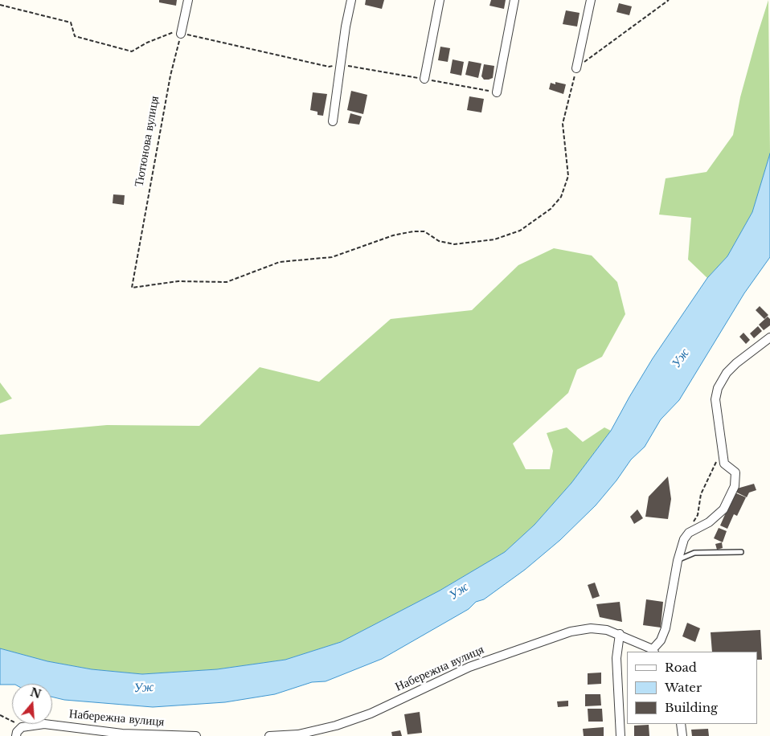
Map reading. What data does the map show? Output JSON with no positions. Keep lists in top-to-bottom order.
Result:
{
  "streets": {
    "street": ["Набережна вулиця"],
    "path": ["Тютюнова вулиця"]
  },
  "water": ["Уж"],
  "legend": ["Road", "Water", "Building"],
  "north": "top"
}
